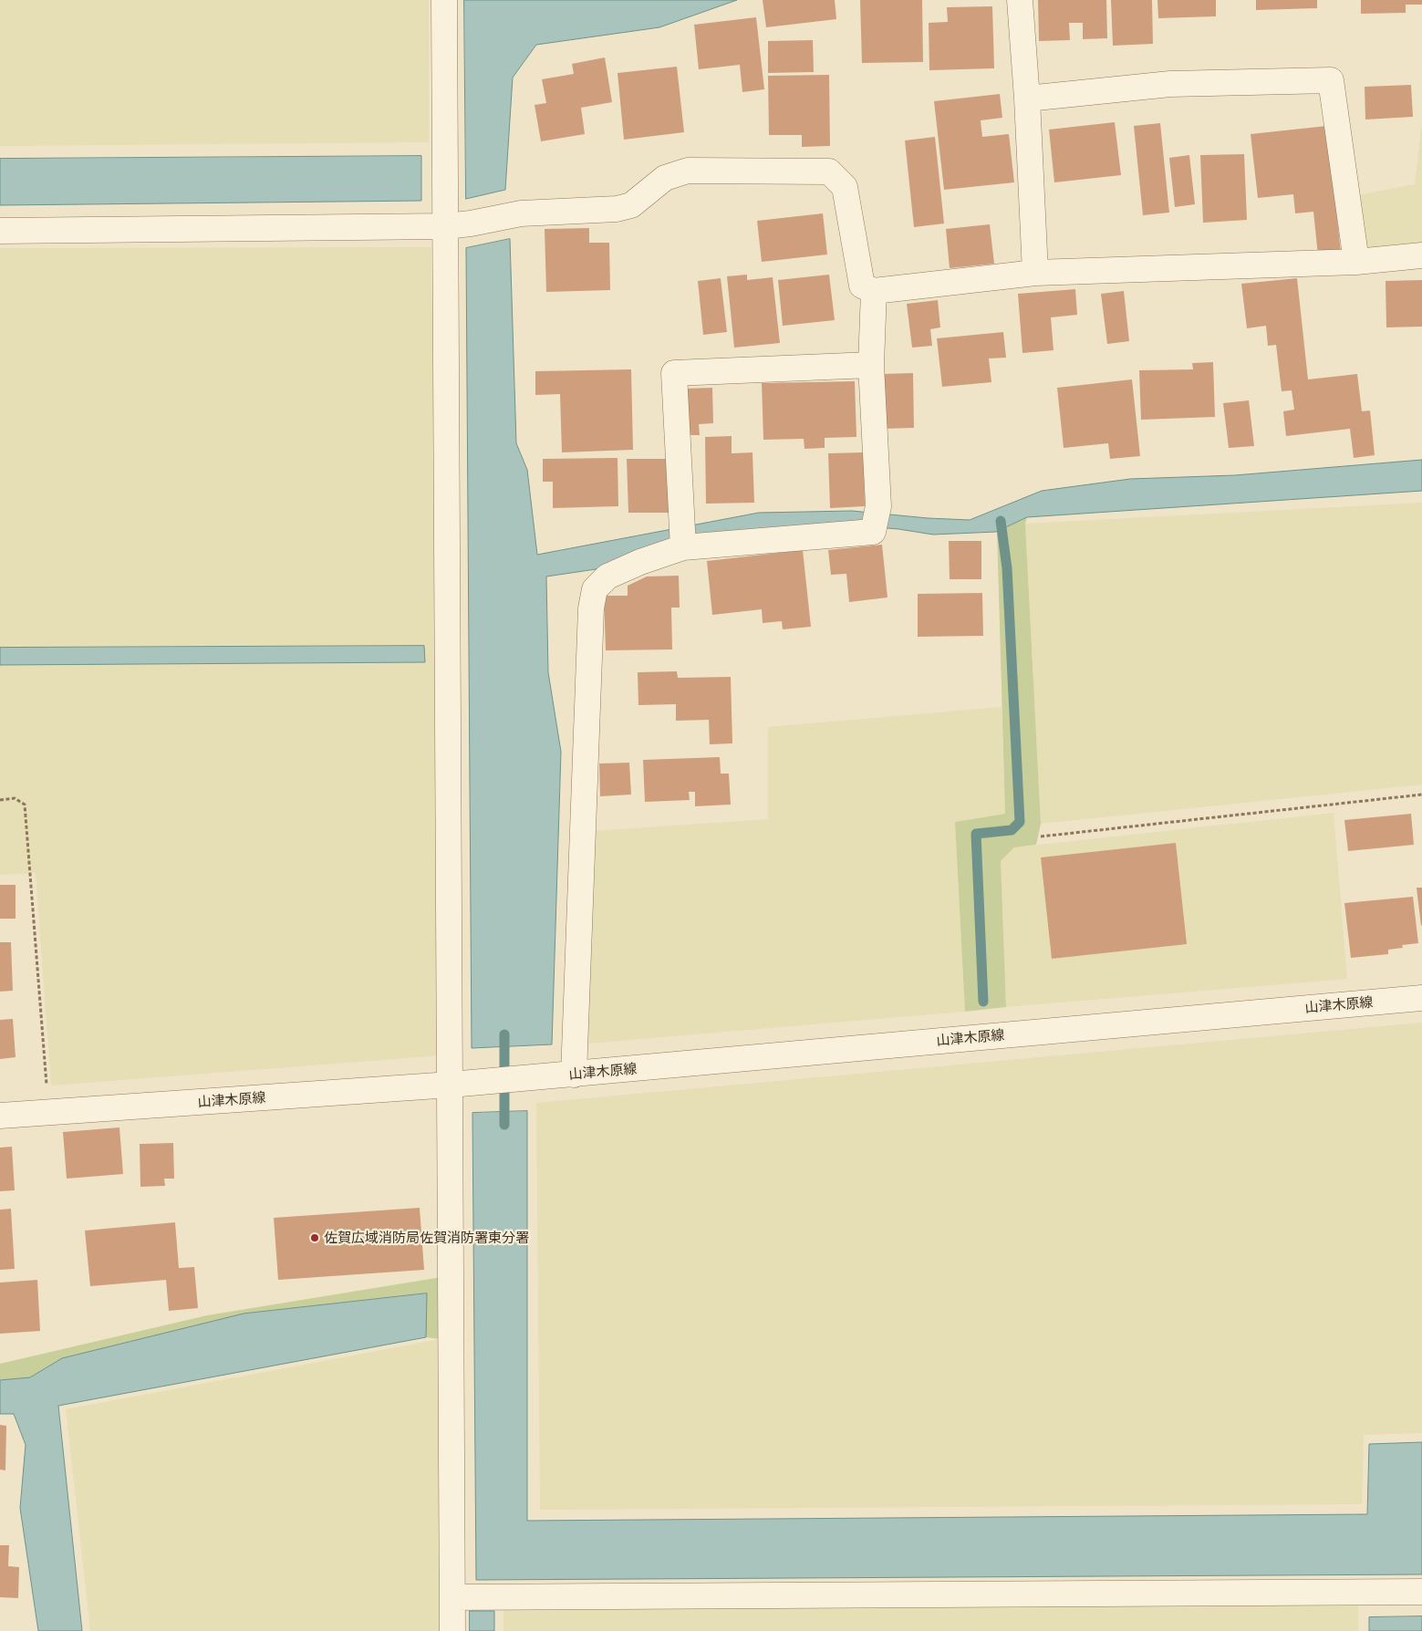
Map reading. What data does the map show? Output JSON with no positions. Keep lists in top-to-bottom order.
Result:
{
  "streets": {
    "street": ["山津木原線"]
  },
  "places": ["佐賀広域消防局佐賀消防署東分署"]
}
